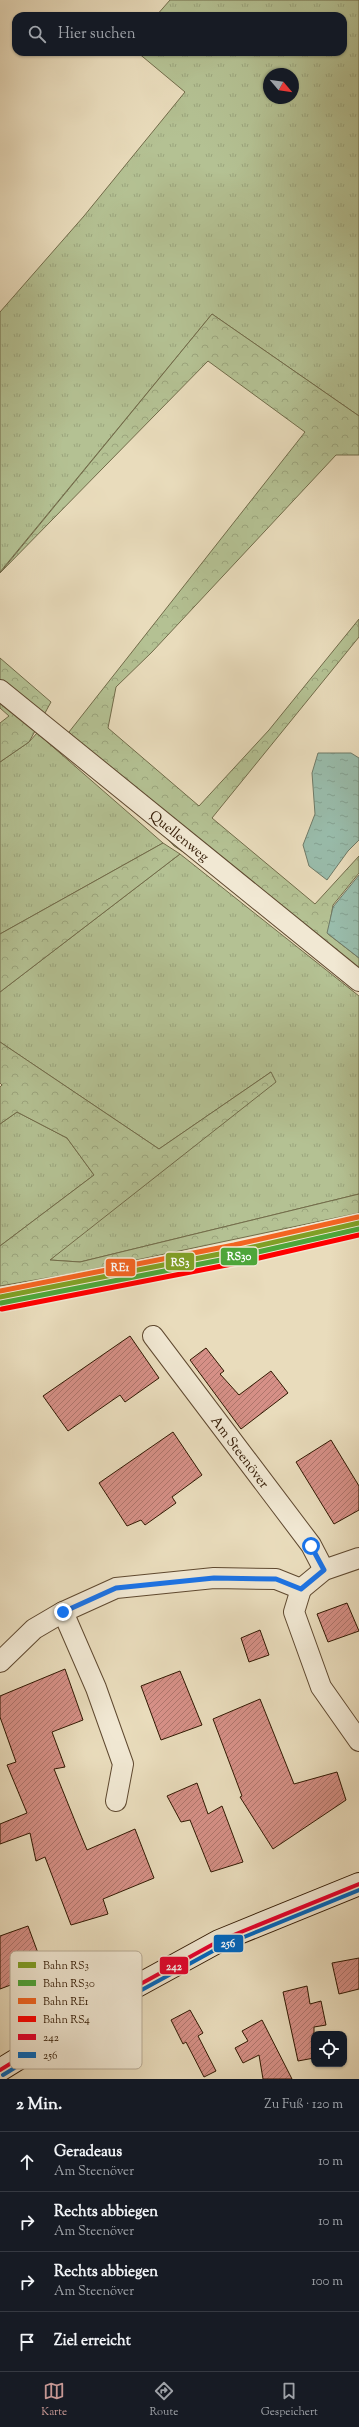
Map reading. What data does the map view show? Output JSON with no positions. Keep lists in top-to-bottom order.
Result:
{
  "streets": {
    "street": ["Quellenweg", "Am Steenöver"]
  },
  "lines": [
    "rail line RE1",
    "rail line RS3",
    "rail line RS30",
    "rail line RS4",
    "transit line 242",
    "transit line 256"
  ],
  "legend": [
    "Bahn RS3",
    "Bahn RS30",
    "Bahn RE1",
    "Bahn RS4",
    "242",
    "256"
  ],
  "north": "bottom right",
  "page": {
    "search": "Hier suchen",
    "heading": ["2 Min.", "Zu Fuß · 120 m"],
    "list": [
      ["Geradeaus", "Am Steenöver", "10 m"],
      ["Rechts abbiegen", "Am Steenöver", "10 m"],
      ["Rechts abbiegen", "Am Steenöver", "100 m"],
      "Ziel erreicht"
    ],
    "nav": ["Karte", "Route", "Gespeichert"]
  }
}
